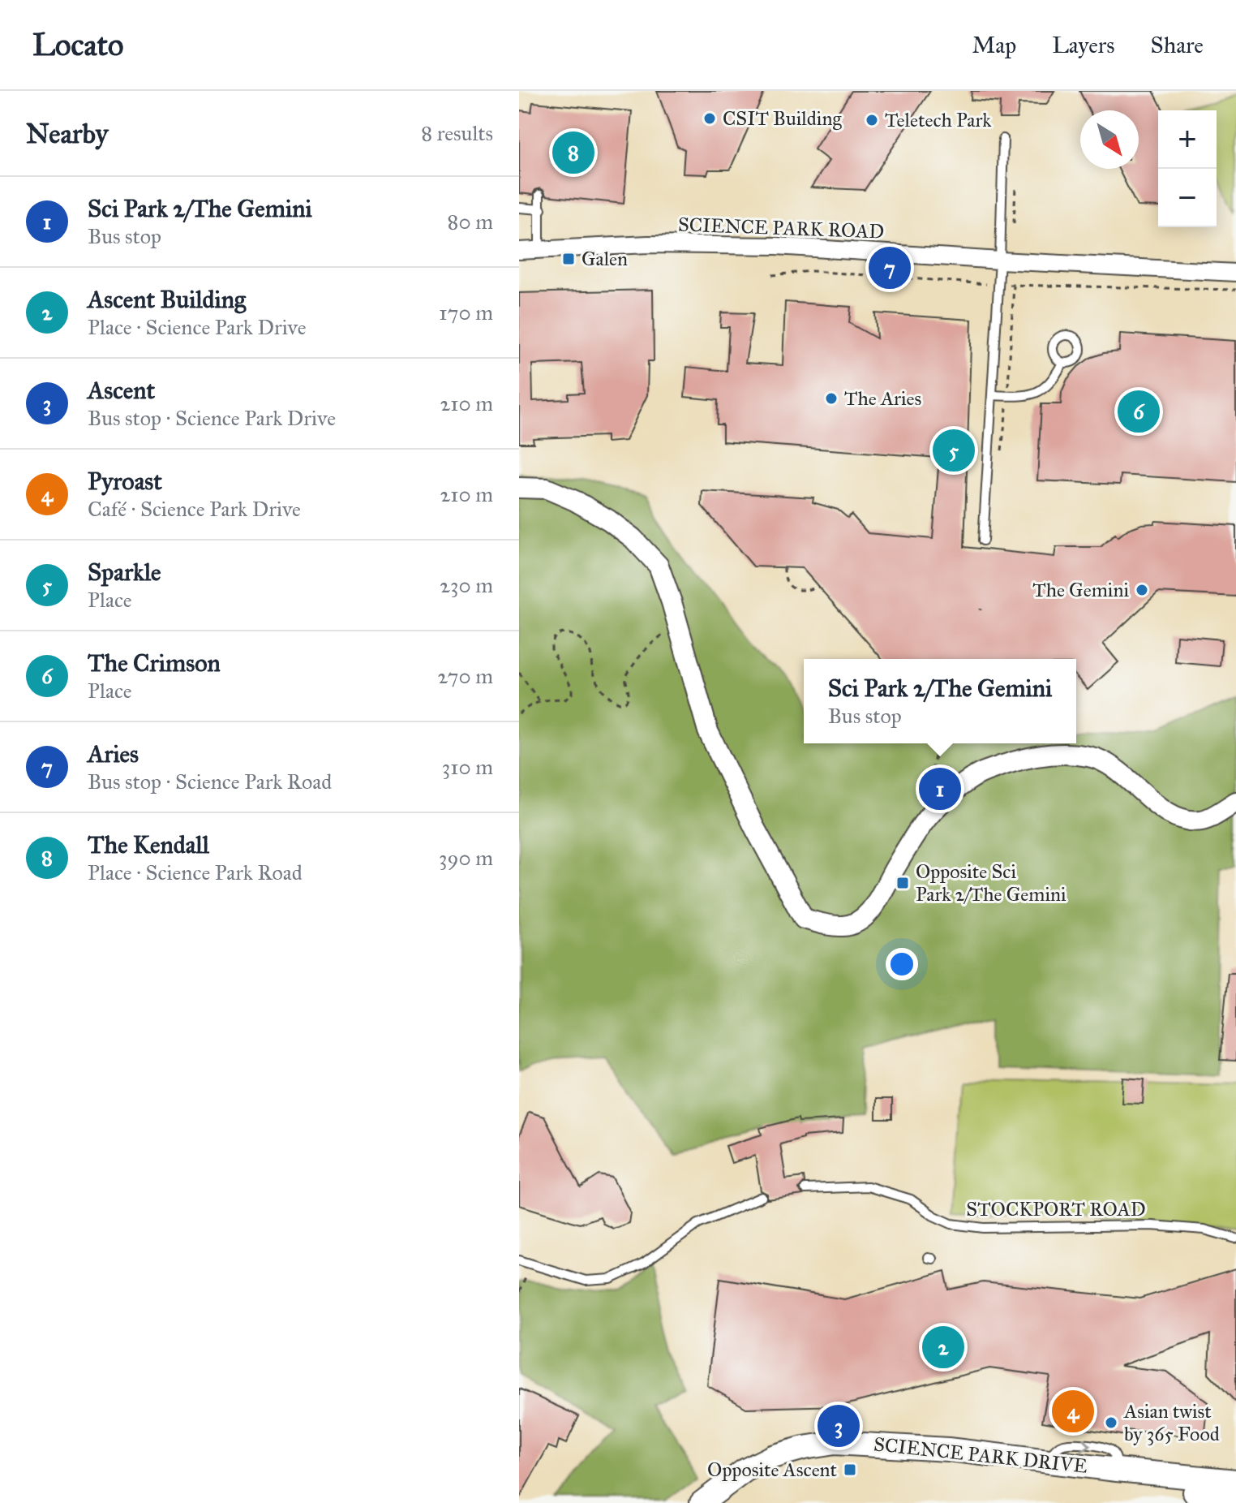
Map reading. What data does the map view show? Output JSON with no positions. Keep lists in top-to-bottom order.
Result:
{
  "streets": {
    "main road": ["SCIENCE PARK DRIVE"],
    "street": ["SCIENCE PARK ROAD"],
    "lane": ["STOCKPORT ROAD"]
  },
  "places": {
    "other": [
      "CSIT Building",
      "Teletech Park",
      "The Aries",
      "The Gemini",
      "Asian twist by 365 Food"
    ],
    "transit": ["Galen", "Opposite Sci Park 2/The Gemini", "Opposite Ascent"]
  },
  "north": "bottom right",
  "page": {
    "header": "Locato",
    "nav": ["Map", "Layers", "Share"],
    "heading": ["Nearby", "8 results"],
    "map_buttons": ["+", "−"],
    "pins": [
      "8",
      "7",
      "6",
      "5",
      "1",
      "2",
      "4",
      "3"
    ],
    "list": [
      {
        "mark": "1",
        "name": "Sci Park 2/The Gemini",
        "note": "Bus stop",
        "value": "80 m"
      },
      {
        "mark": "2",
        "name": "Ascent Building",
        "note": "Place · Science Park Drive",
        "value": "170 m"
      },
      {
        "mark": "3",
        "name": "Ascent",
        "note": "Bus stop · Science Park Drive",
        "value": "210 m"
      },
      {
        "mark": "4",
        "name": "Pyroast",
        "note": "Café · Science Park Drive",
        "value": "210 m"
      },
      {
        "mark": "5",
        "name": "Sparkle",
        "note": "Place",
        "value": "230 m"
      },
      {
        "mark": "6",
        "name": "The Crimson",
        "note": "Place",
        "value": "270 m"
      },
      {
        "mark": "7",
        "name": "Aries",
        "note": "Bus stop · Science Park Road",
        "value": "310 m"
      },
      {
        "mark": "8",
        "name": "The Kendall",
        "note": "Place · Science Park Road",
        "value": "390 m"
      }
    ],
    "popup": ["Sci Park 2/The Gemini", "Bus stop"]
  }
}
